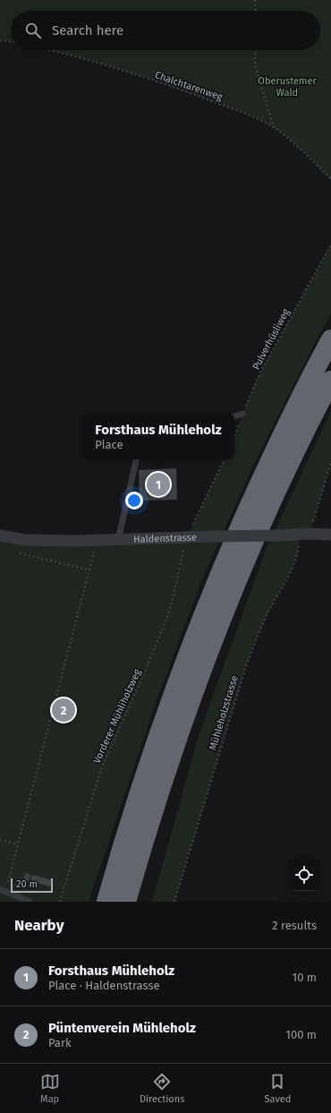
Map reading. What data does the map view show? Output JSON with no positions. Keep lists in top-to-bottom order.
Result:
{
  "streets": {
    "street": ["Haldenstrasse"],
    "path": [
      "Chalchtarenweg",
      "Pulverhüsliweg",
      "Mühleholzstrasse",
      "Vorderer Mühliholzweg"
    ]
  },
  "crossings": [
    ["Haldenstrasse", "Mühleholzstrasse"],
    ["Haldenstrasse", "Vorderer Mühliholzweg"]
  ],
  "parks": ["Oberustemer Wald"],
  "scale_bar": "20 m",
  "page": {
    "search": "Search here",
    "popup": ["Forsthaus Mühleholz", "Place"],
    "pins": ["1", "2"],
    "scale": "20 m",
    "heading": ["Nearby", "2 results"],
    "list": [
      {
        "mark": "1",
        "name": "Forsthaus Mühleholz",
        "note": "Place · Haldenstrasse",
        "value": "10 m"
      },
      {
        "mark": "2",
        "name": "Püntenverein Mühleholz",
        "note": "Park",
        "value": "100 m"
      }
    ],
    "nav": ["Map", "Directions", "Saved"]
  }
}
